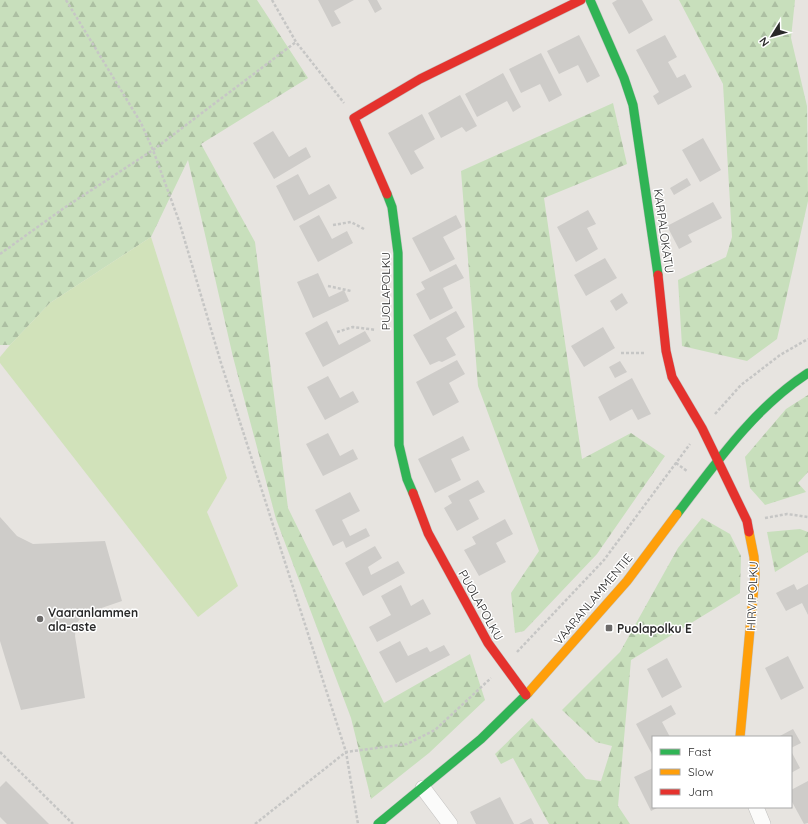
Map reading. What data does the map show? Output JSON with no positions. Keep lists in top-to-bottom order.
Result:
{
  "streets": {
    "street": [
      "KARPALOKATU",
      "PUOLAPOLKU",
      "HIRVIPOLKU",
      "VAARANLAMMENTIE"
    ]
  },
  "crossings": [
    ["KARPALOKATU", "HIRVIPOLKU"],
    ["KARPALOKATU", "VAARANLAMMENTIE"],
    ["PUOLAPOLKU", "VAARANLAMMENTIE"],
    ["HIRVIPOLKU", "VAARANLAMMENTIE"]
  ],
  "places": {
    "other": ["Vaaranlammen ala-aste"],
    "transit": ["Puolapolku E"]
  },
  "legend": ["Fast", "Slow", "Jam"],
  "north": "bottom left"
}
